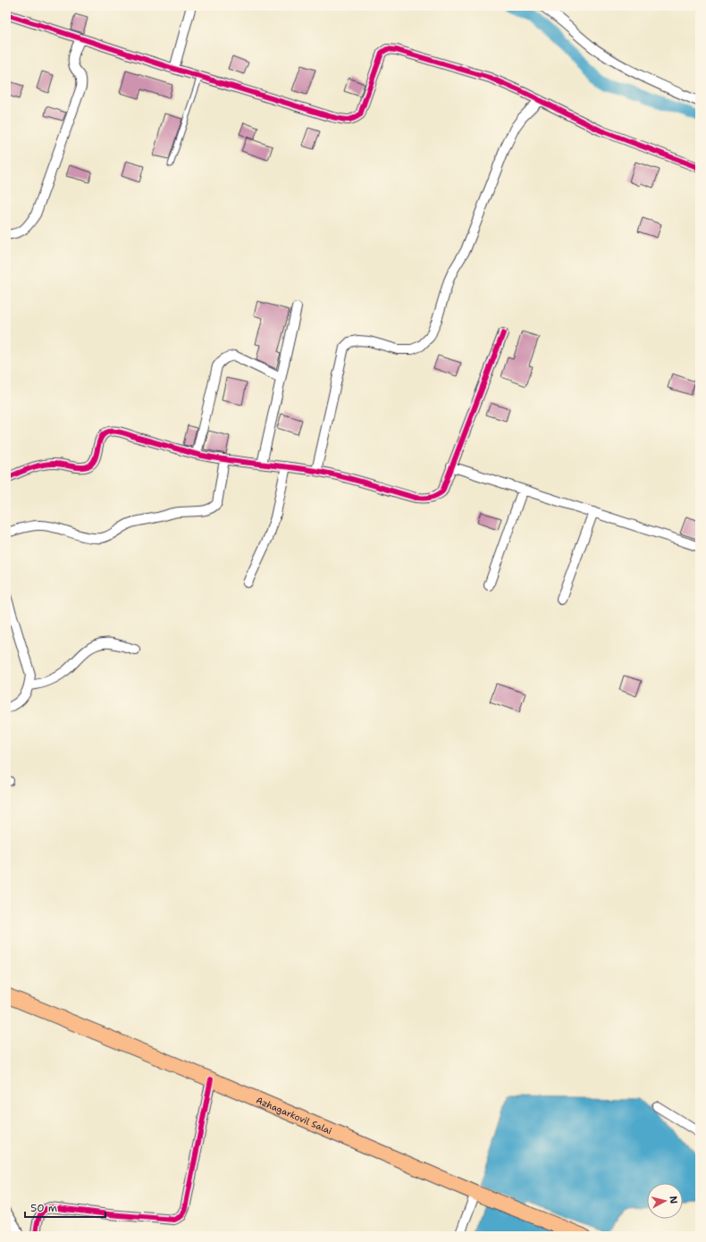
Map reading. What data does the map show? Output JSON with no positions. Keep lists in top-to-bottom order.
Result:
{
  "streets": {
    "main road": ["Azhagarkovil Salai"]
  },
  "scale_bar": "50 m",
  "north": "right"
}
